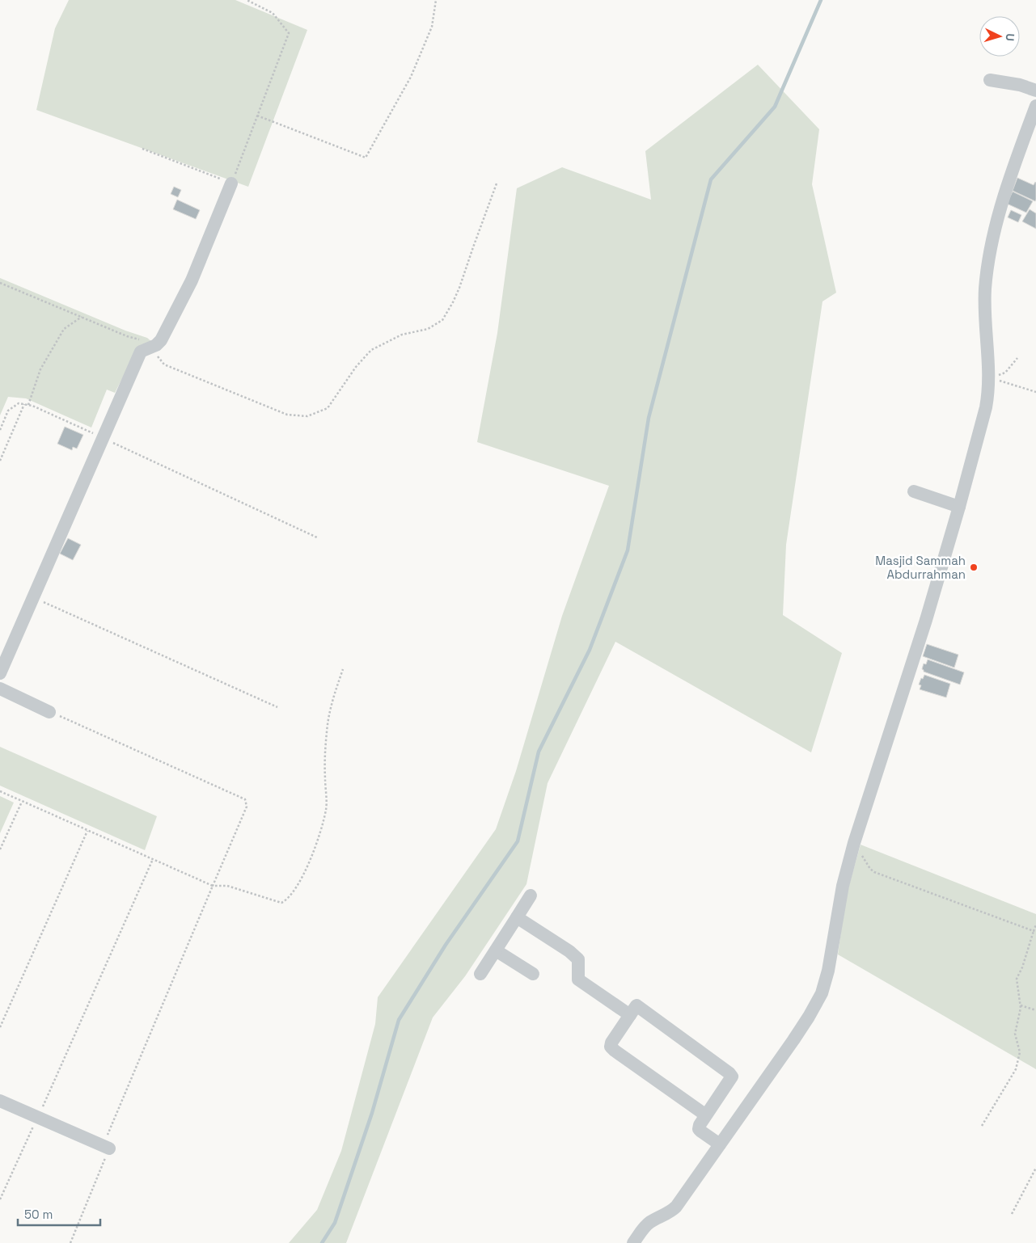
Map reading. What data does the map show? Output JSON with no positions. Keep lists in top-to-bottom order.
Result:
{
  "places": ["Masjid Sammah Abdurrahman"],
  "scale_bar": "50 m",
  "north": "right"
}
